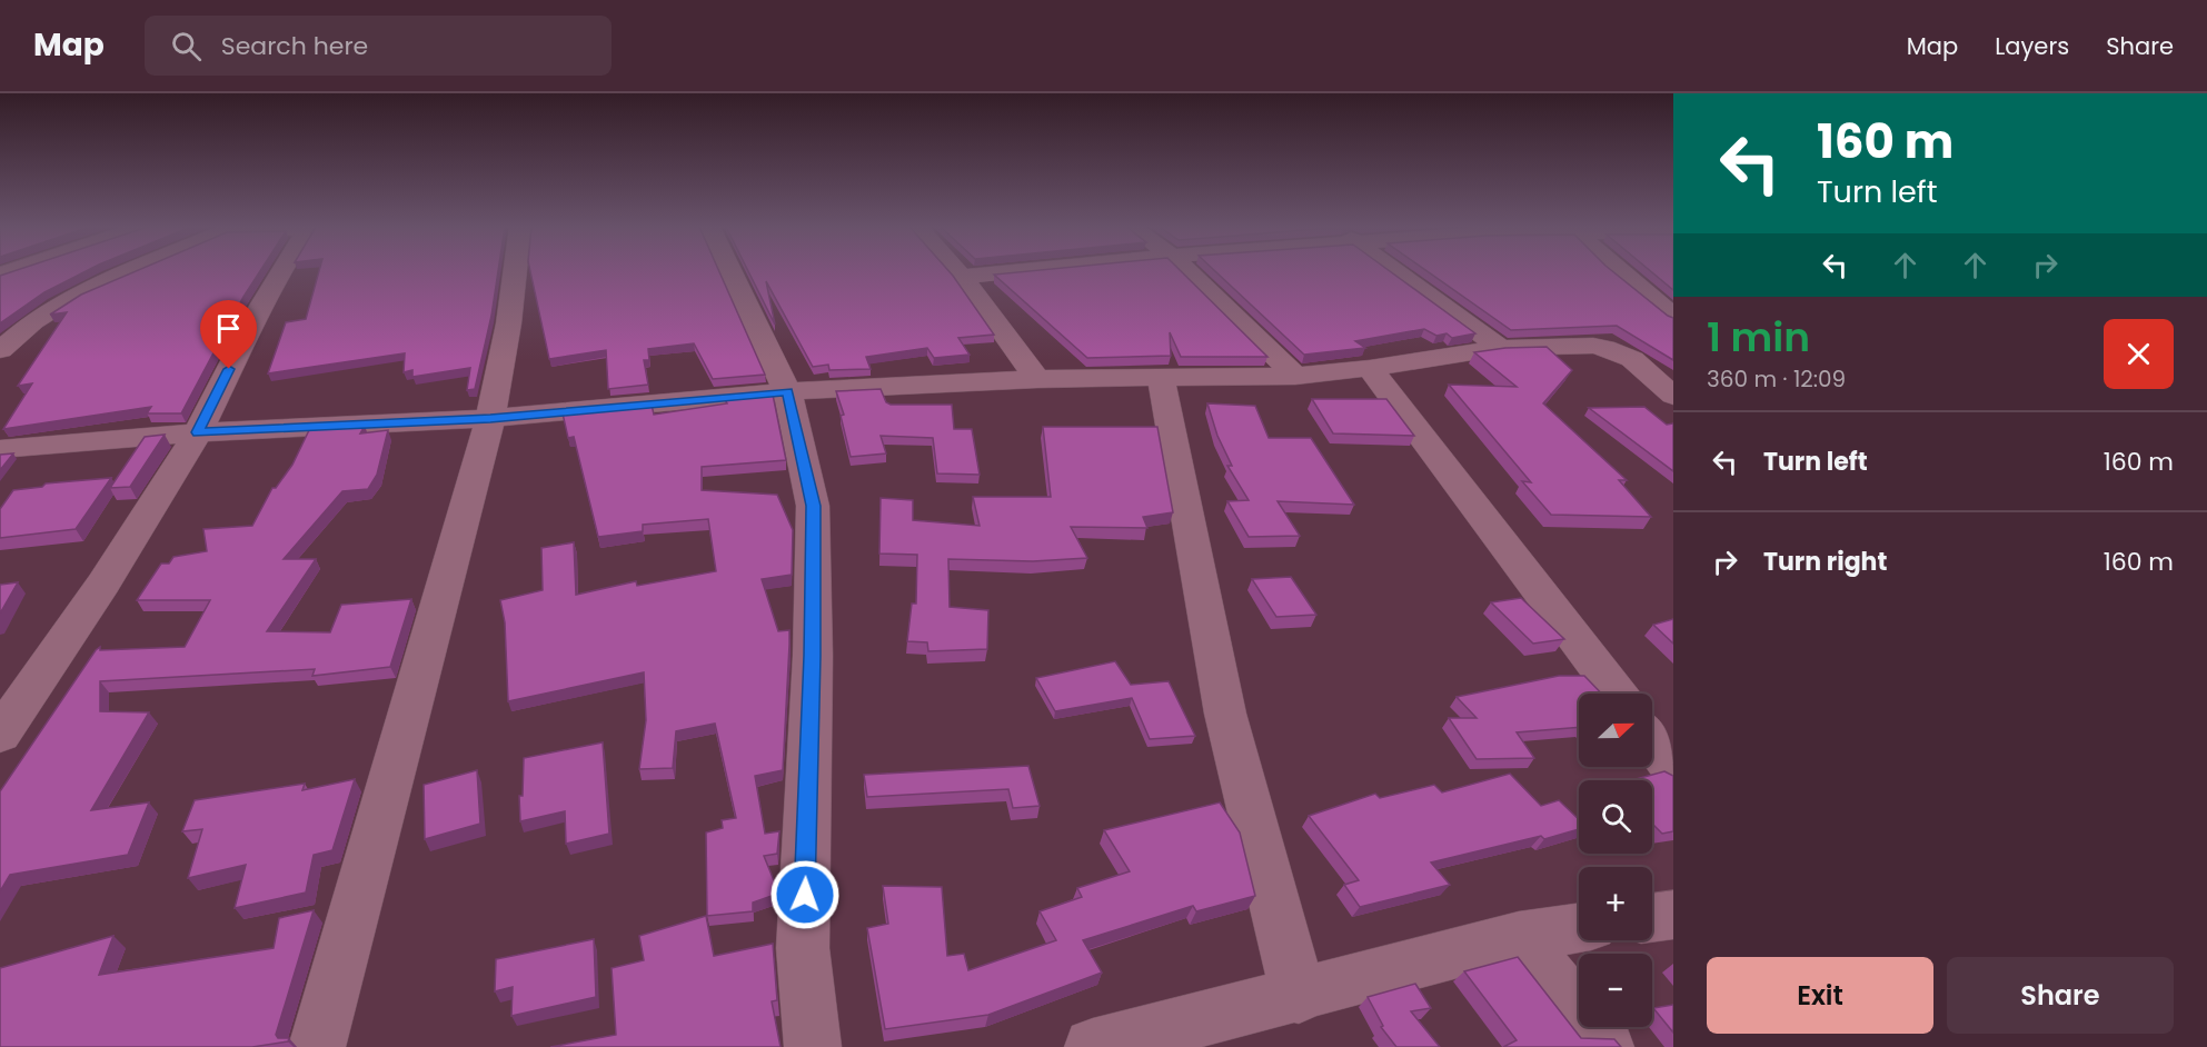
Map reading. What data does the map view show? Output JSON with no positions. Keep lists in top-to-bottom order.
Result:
{
  "north": "right",
  "page": {
    "header": "Map",
    "search": "Search here",
    "nav": ["Map", "Layers", "Share"],
    "turn": ["160 m", "Turn left"],
    "heading": ["1 min", "360 m · 12:09"],
    "list": [
      {
        "name": "Turn left",
        "value": "160 m"
      },
      {
        "name": "Turn right",
        "value": "160 m"
      }
    ],
    "map_buttons": ["+", "−"],
    "buttons": ["Exit", "Share"]
  }
}
